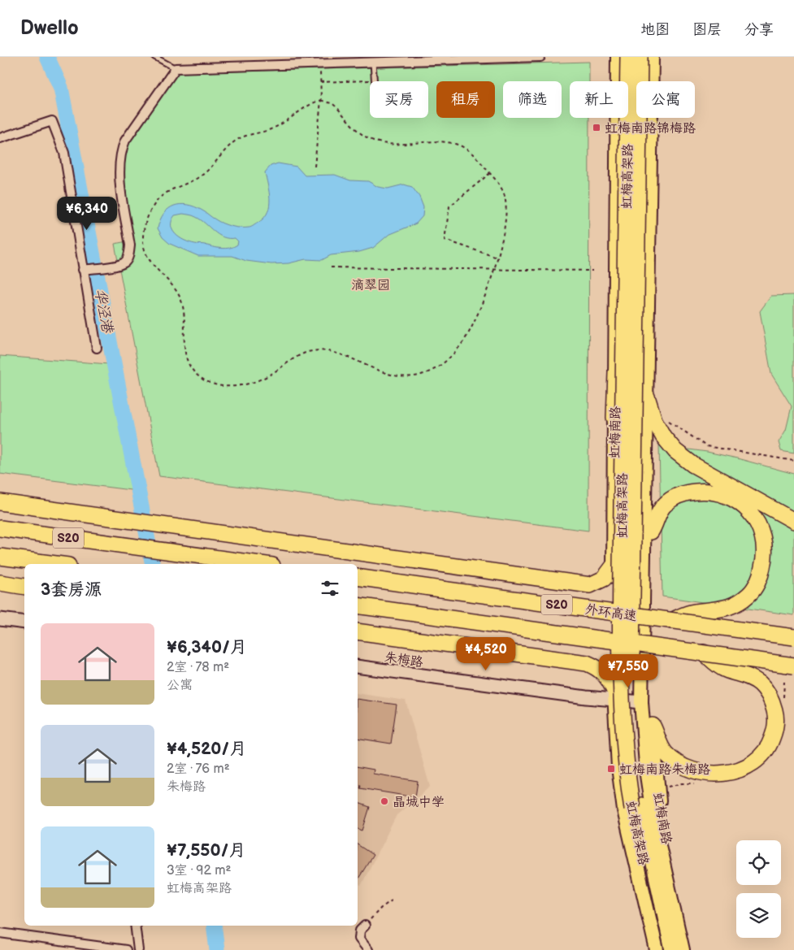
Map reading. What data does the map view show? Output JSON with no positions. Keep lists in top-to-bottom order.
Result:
{
  "streets": {
    "highway": ["虹梅高架路", "S20", "外环高速"],
    "main road": ["虹梅南路"],
    "street": ["朱梅路"]
  },
  "crossings": [
    ["虹梅南路", "朱梅路"]
  ],
  "water": ["华泾港"],
  "parks": ["滴翠园"],
  "places": {
    "transit": ["虹梅南路锦梅路", "虹梅南路朱梅路"],
    "other": ["晶城中学"]
  },
  "page": {
    "header": "Dwello",
    "nav": ["地图", "图层", "分享"],
    "chip": [
      "买房",
      "租房",
      "筛选",
      "新上",
      "公寓"
    ],
    "price": ["¥6,340", "¥4,520", "¥7,550"],
    "heading": "3套房源",
    "list": [
      {
        "name": "¥6,340/月",
        "note": "2室 · 78 m² · 公寓"
      },
      {
        "name": "¥4,520/月",
        "note": "2室 · 76 m² · 朱梅路"
      },
      {
        "name": "¥7,550/月",
        "note": "3室 · 92 m² · 虹梅高架路"
      }
    ]
  }
}
